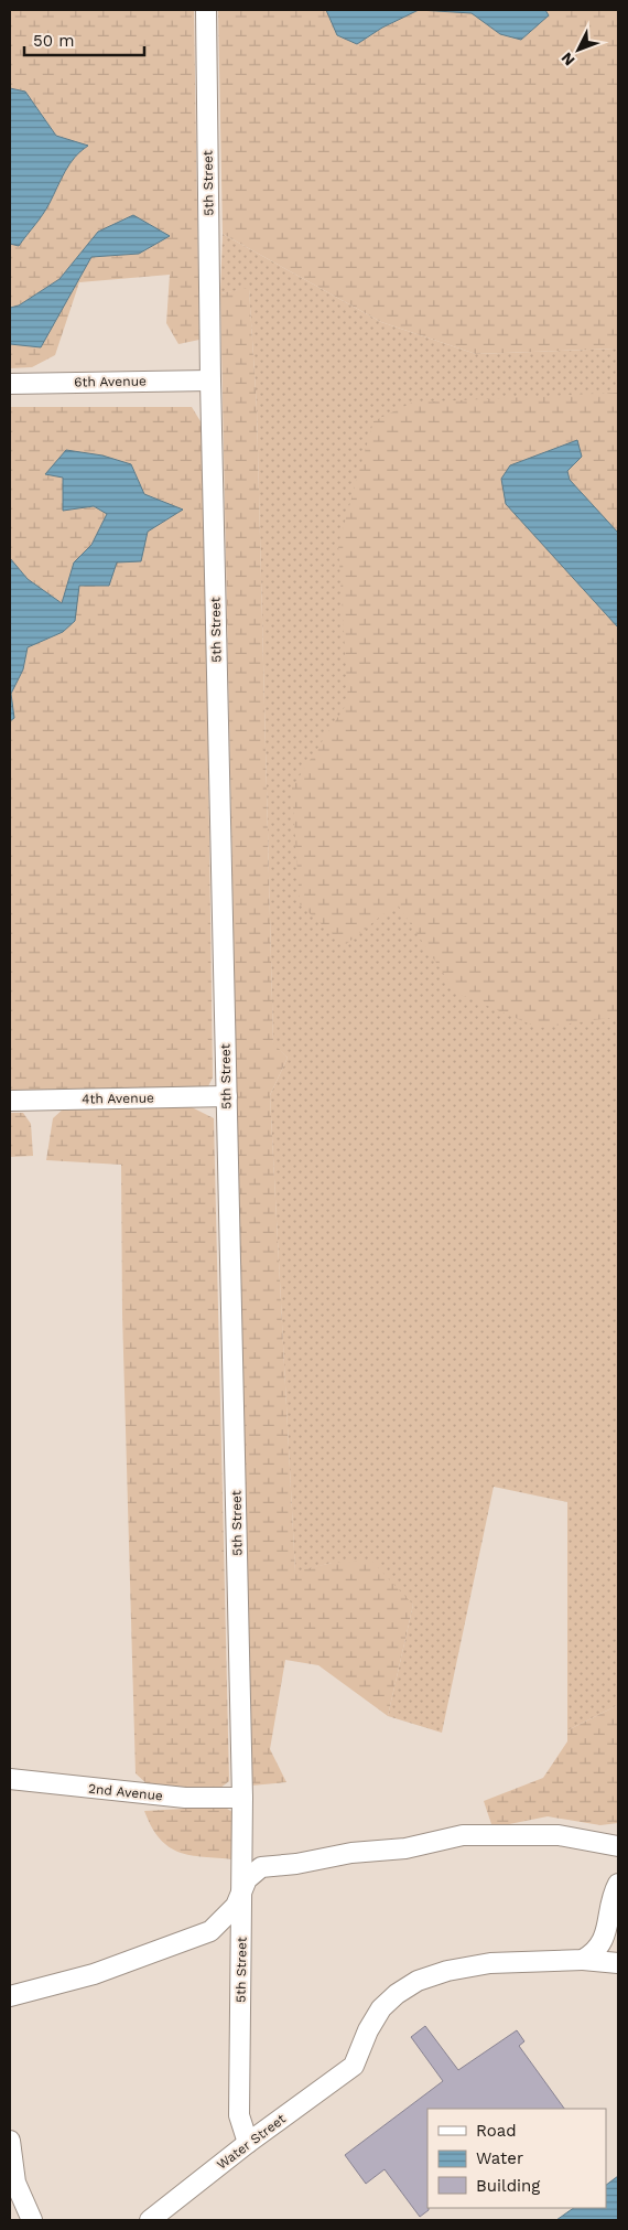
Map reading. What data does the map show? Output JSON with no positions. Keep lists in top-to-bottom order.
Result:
{
  "streets": {
    "street": [
      "5th Street",
      "6th Avenue",
      "4th Avenue",
      "2nd Avenue",
      "Water Street"
    ]
  },
  "crossings": [
    ["5th Street", "6th Avenue"],
    ["5th Street", "4th Avenue"],
    ["5th Street", "2nd Avenue"],
    ["5th Street", "Water Street"]
  ],
  "legend": ["Road", "Water", "Building"],
  "scale_bar": "50 m",
  "north": "bottom left"
}
